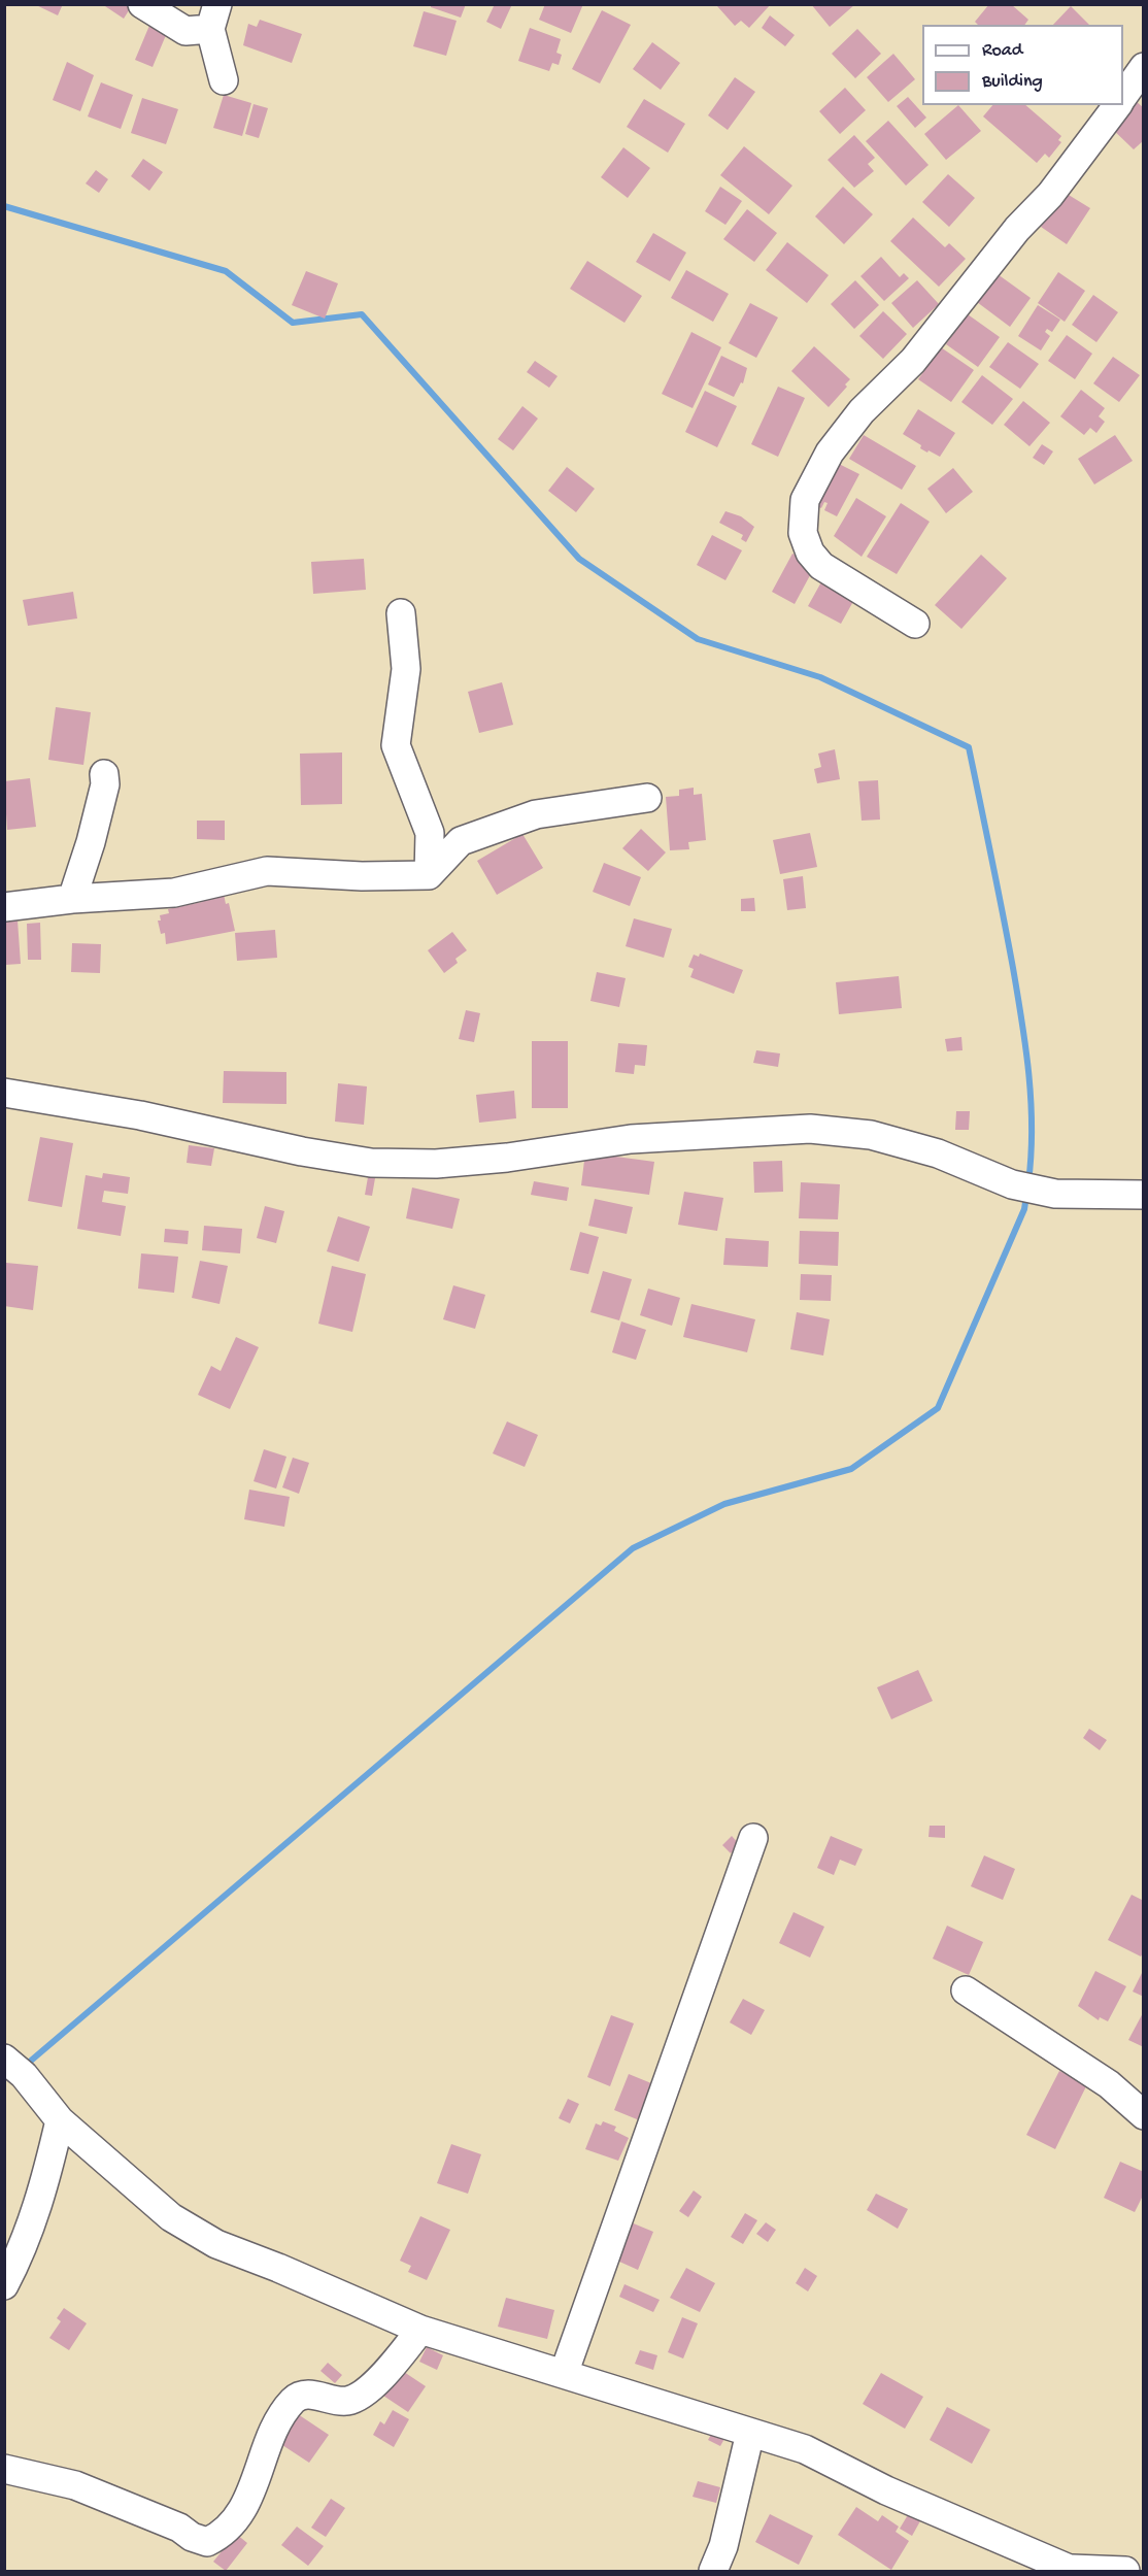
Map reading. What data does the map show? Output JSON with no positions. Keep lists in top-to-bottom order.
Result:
{
  "legend": ["Road", "Building"]
}
